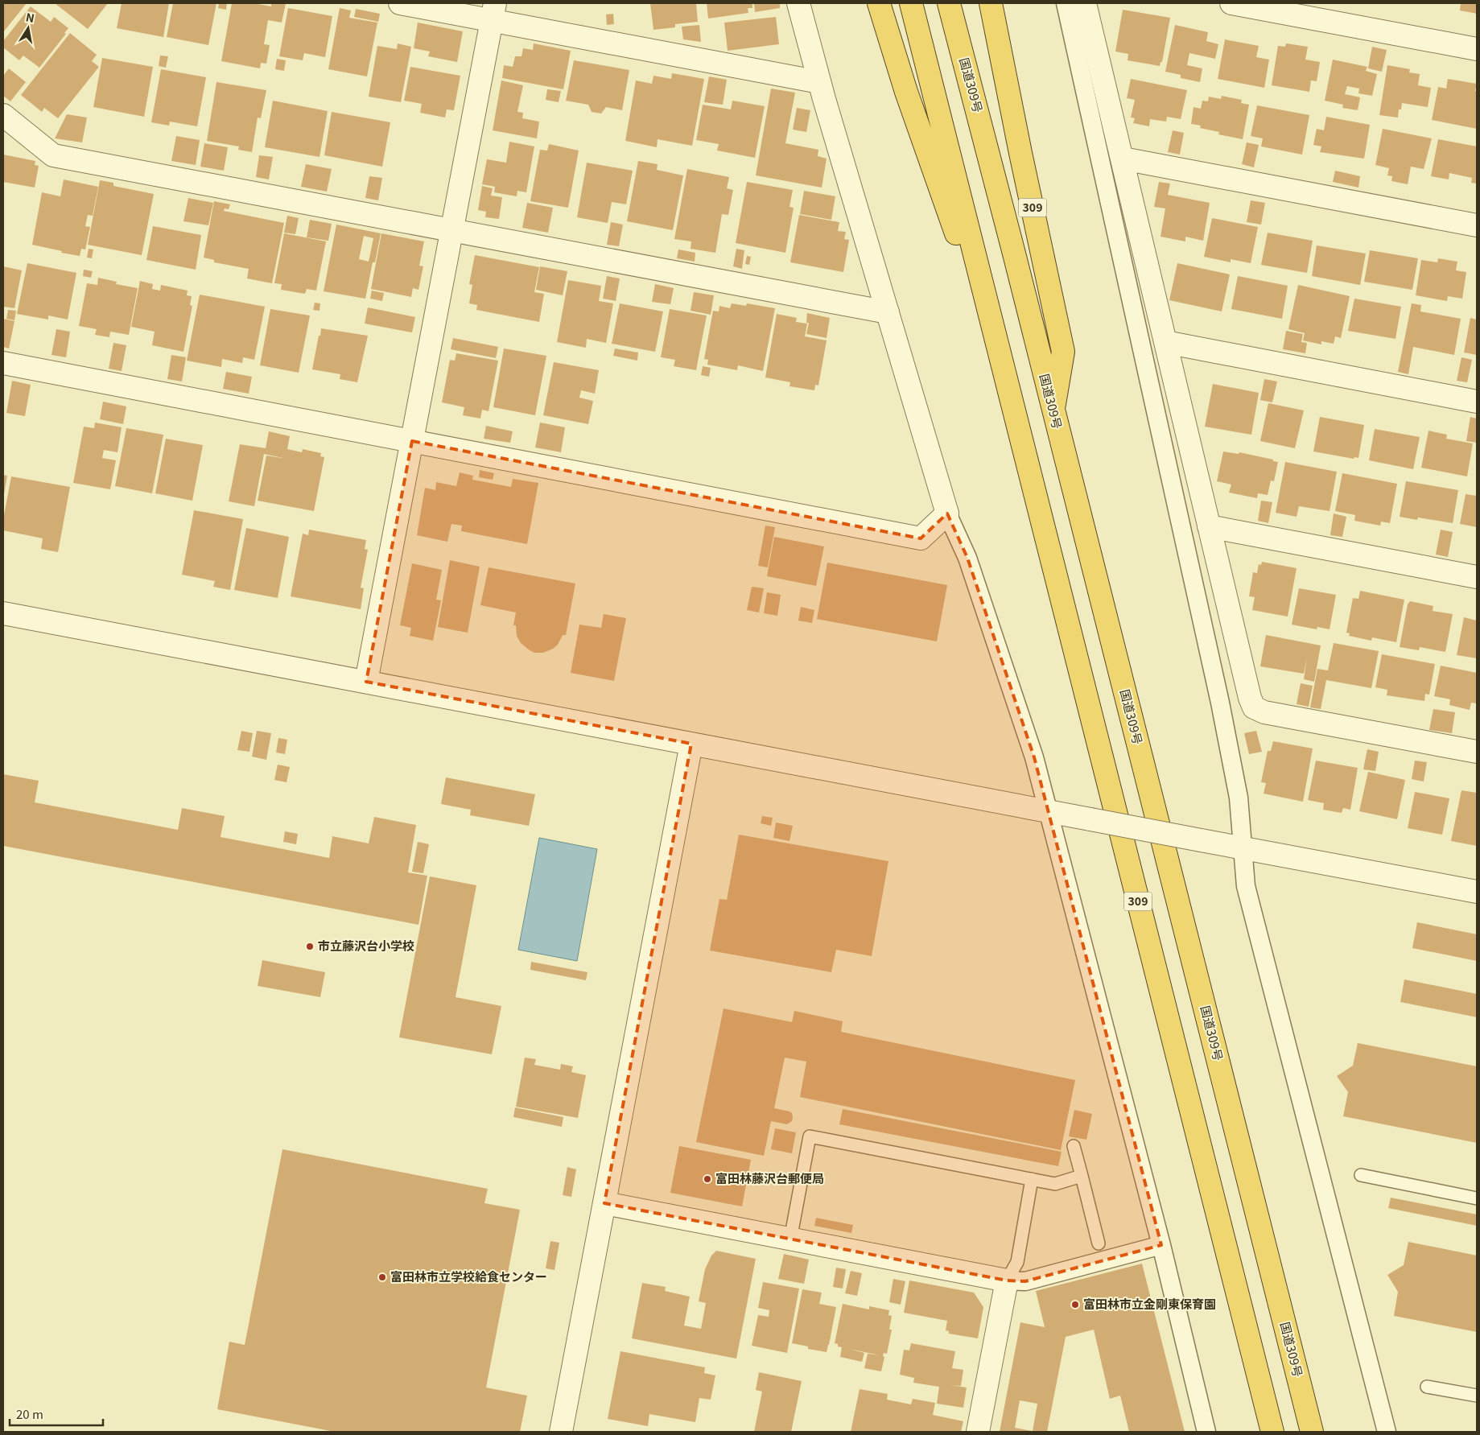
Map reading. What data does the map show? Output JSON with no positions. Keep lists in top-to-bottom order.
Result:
{
  "streets": {
    "highway": ["国道309号", "309"]
  },
  "crossings": [
    ["国道309号", "309"]
  ],
  "places": [
    "市立藤沢台小学校",
    "富田林藤沢台郵便局",
    "富田林市立学校給食センター",
    "富田林市立金剛東保育園"
  ],
  "scale_bar": "20 m",
  "north": "top"
}
